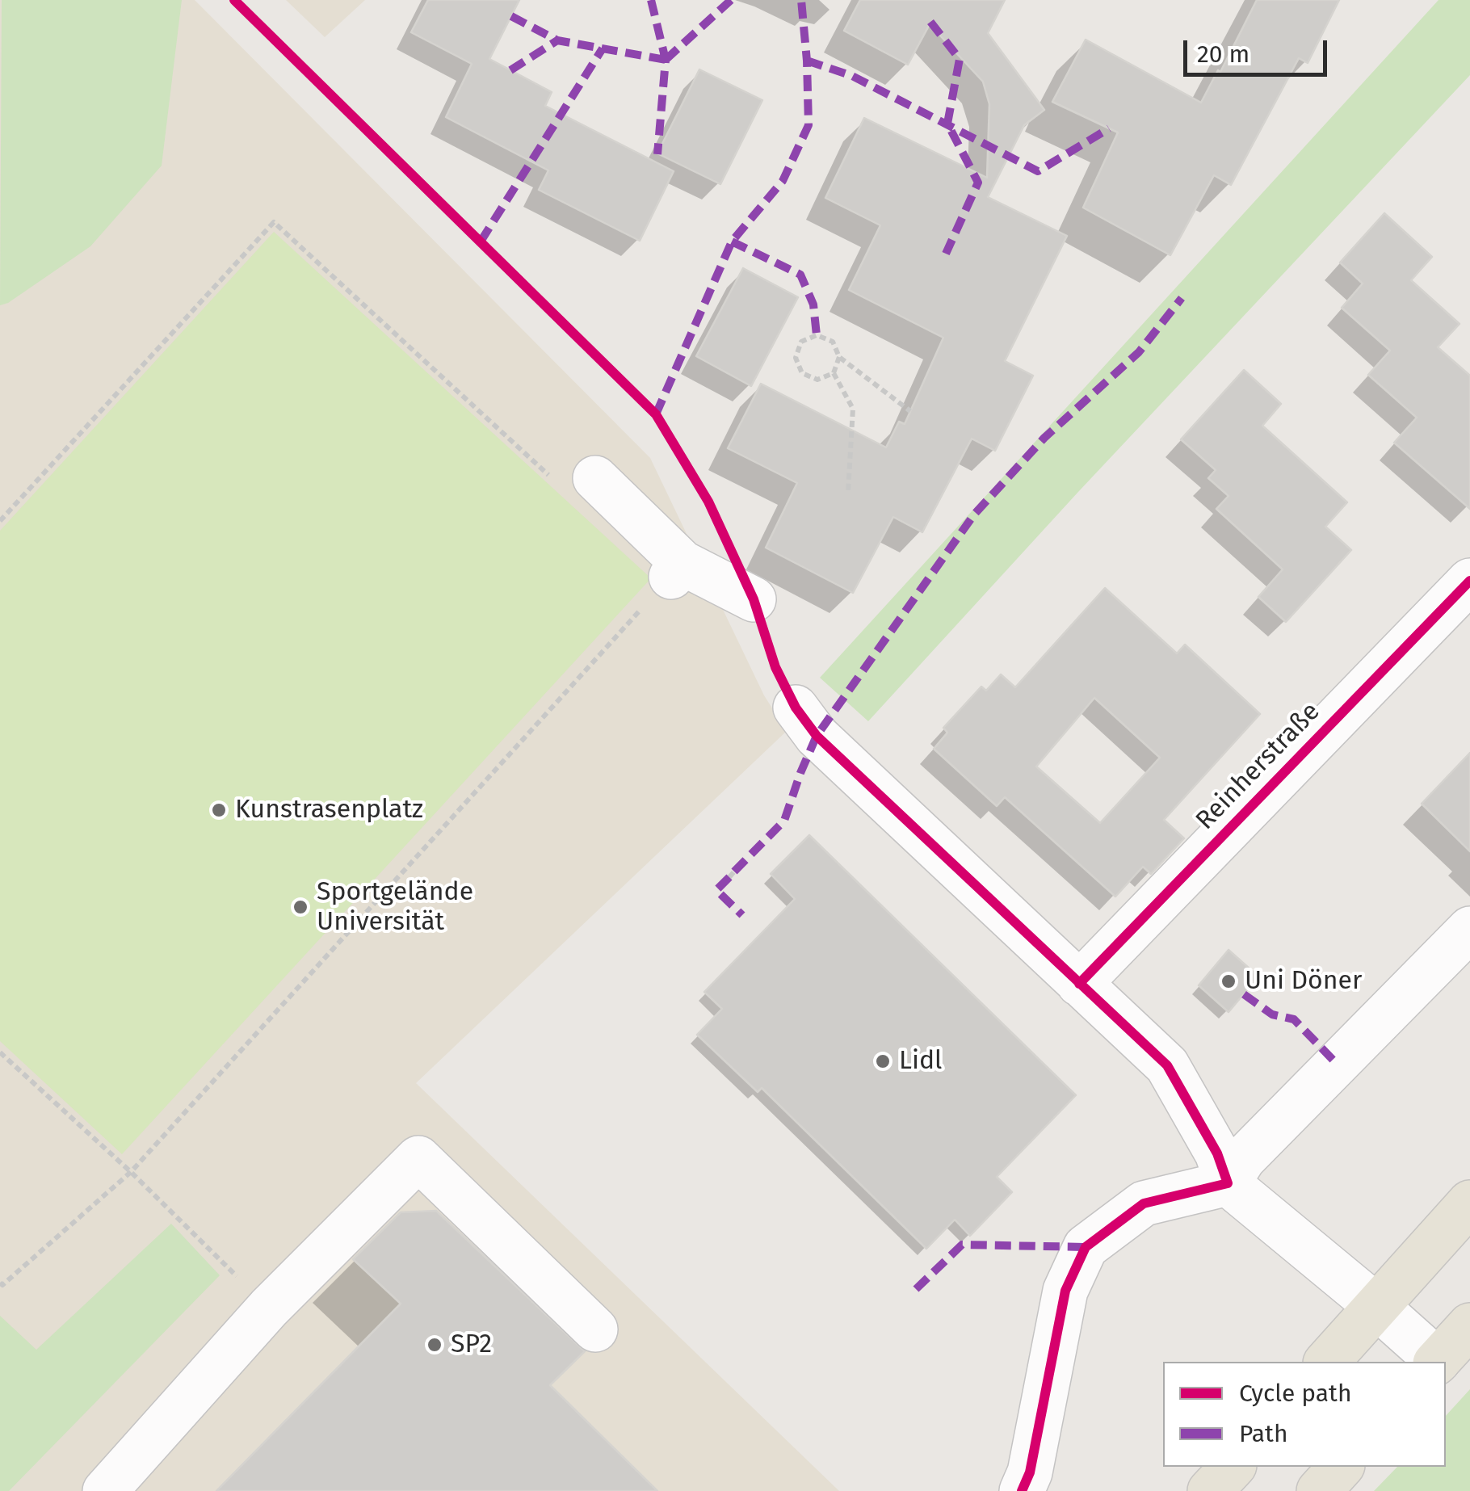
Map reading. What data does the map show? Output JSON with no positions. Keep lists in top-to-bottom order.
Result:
{
  "streets": {
    "street": ["Reinherstraße"]
  },
  "places": [
    "Kunstrasenplatz",
    "Sportgelände Universität",
    "Uni Döner",
    "Lidl",
    "SP2"
  ],
  "legend": ["Cycle path", "Path"],
  "scale_bar": "20 m"
}
